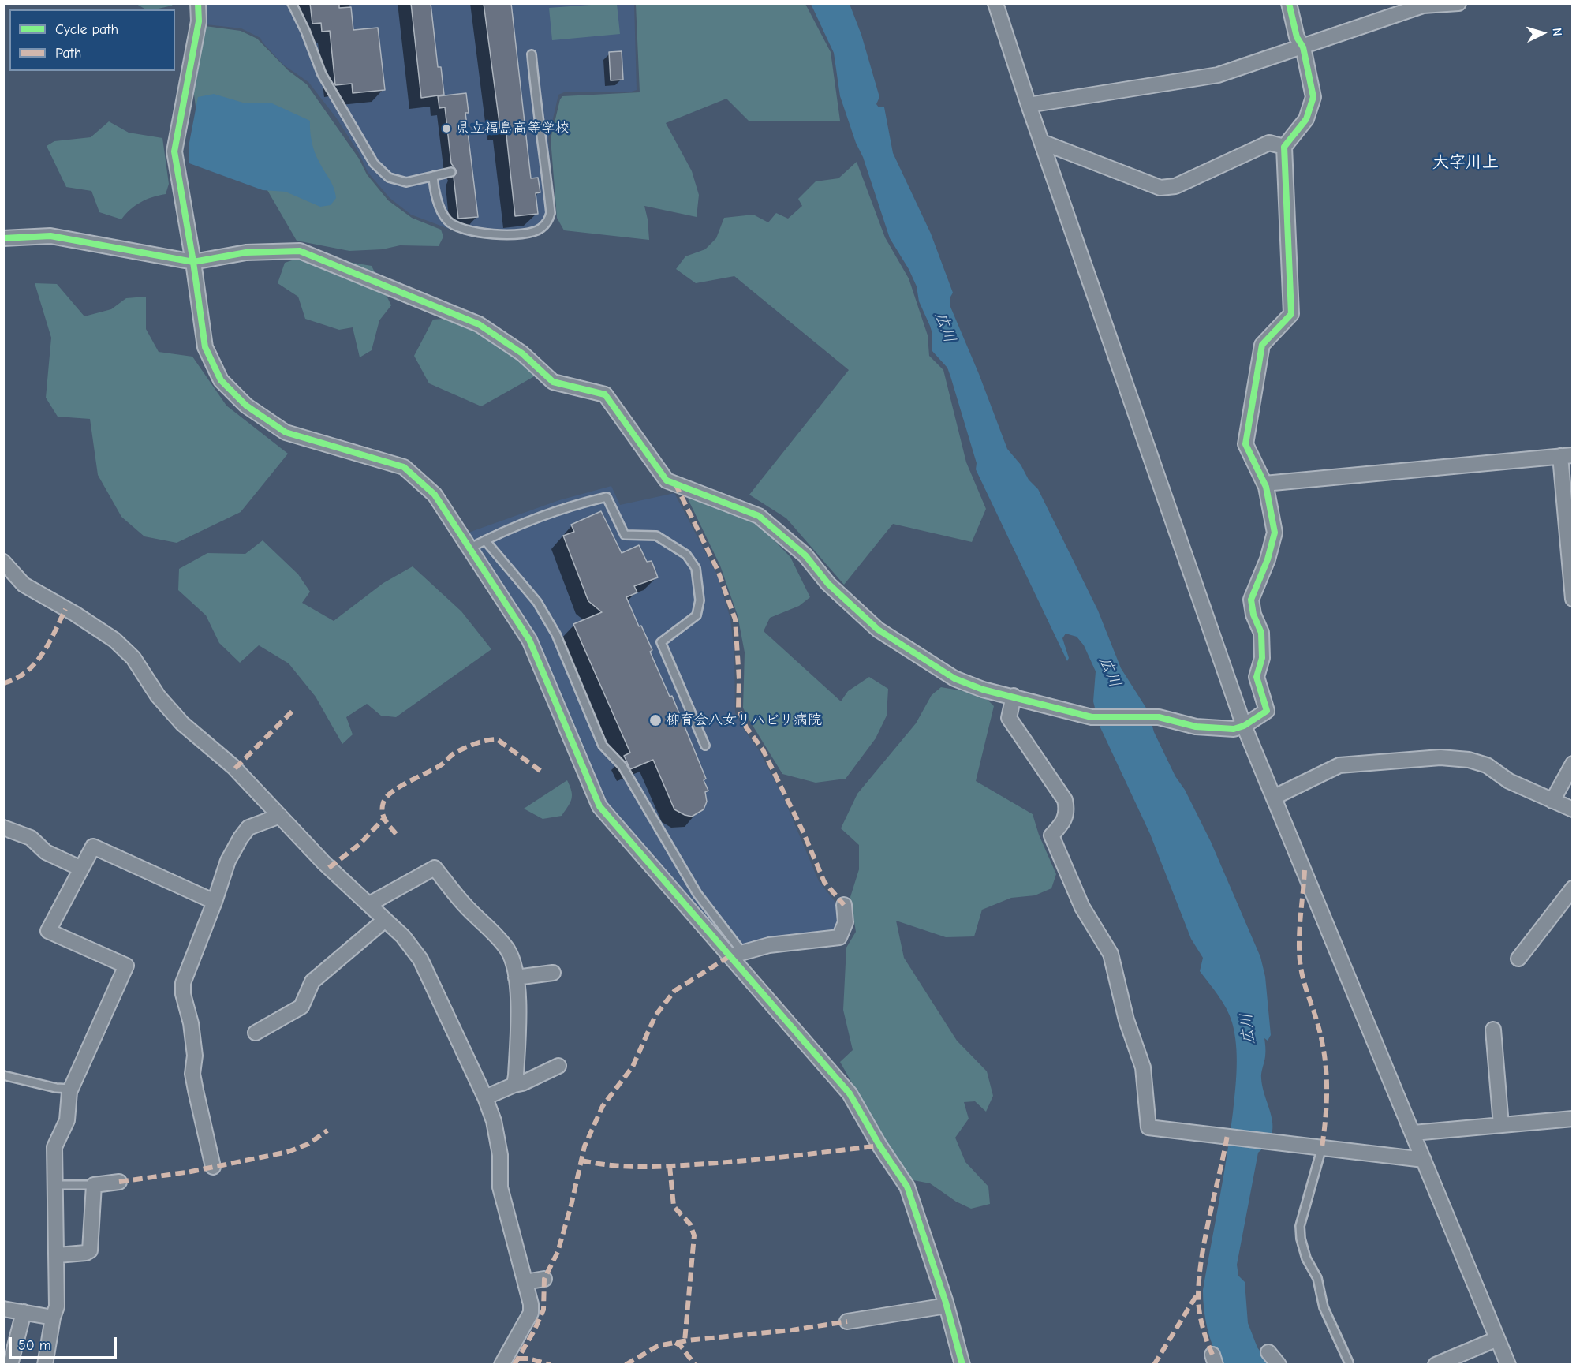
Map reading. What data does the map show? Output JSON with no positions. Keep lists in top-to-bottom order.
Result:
{
  "districts": ["大字川上"],
  "water": ["広川"],
  "places": ["県立福島高等学校", "柳育会八女リハビリ病院"],
  "legend": ["Cycle path", "Path"],
  "scale_bar": "50 m",
  "north": "right"
}
